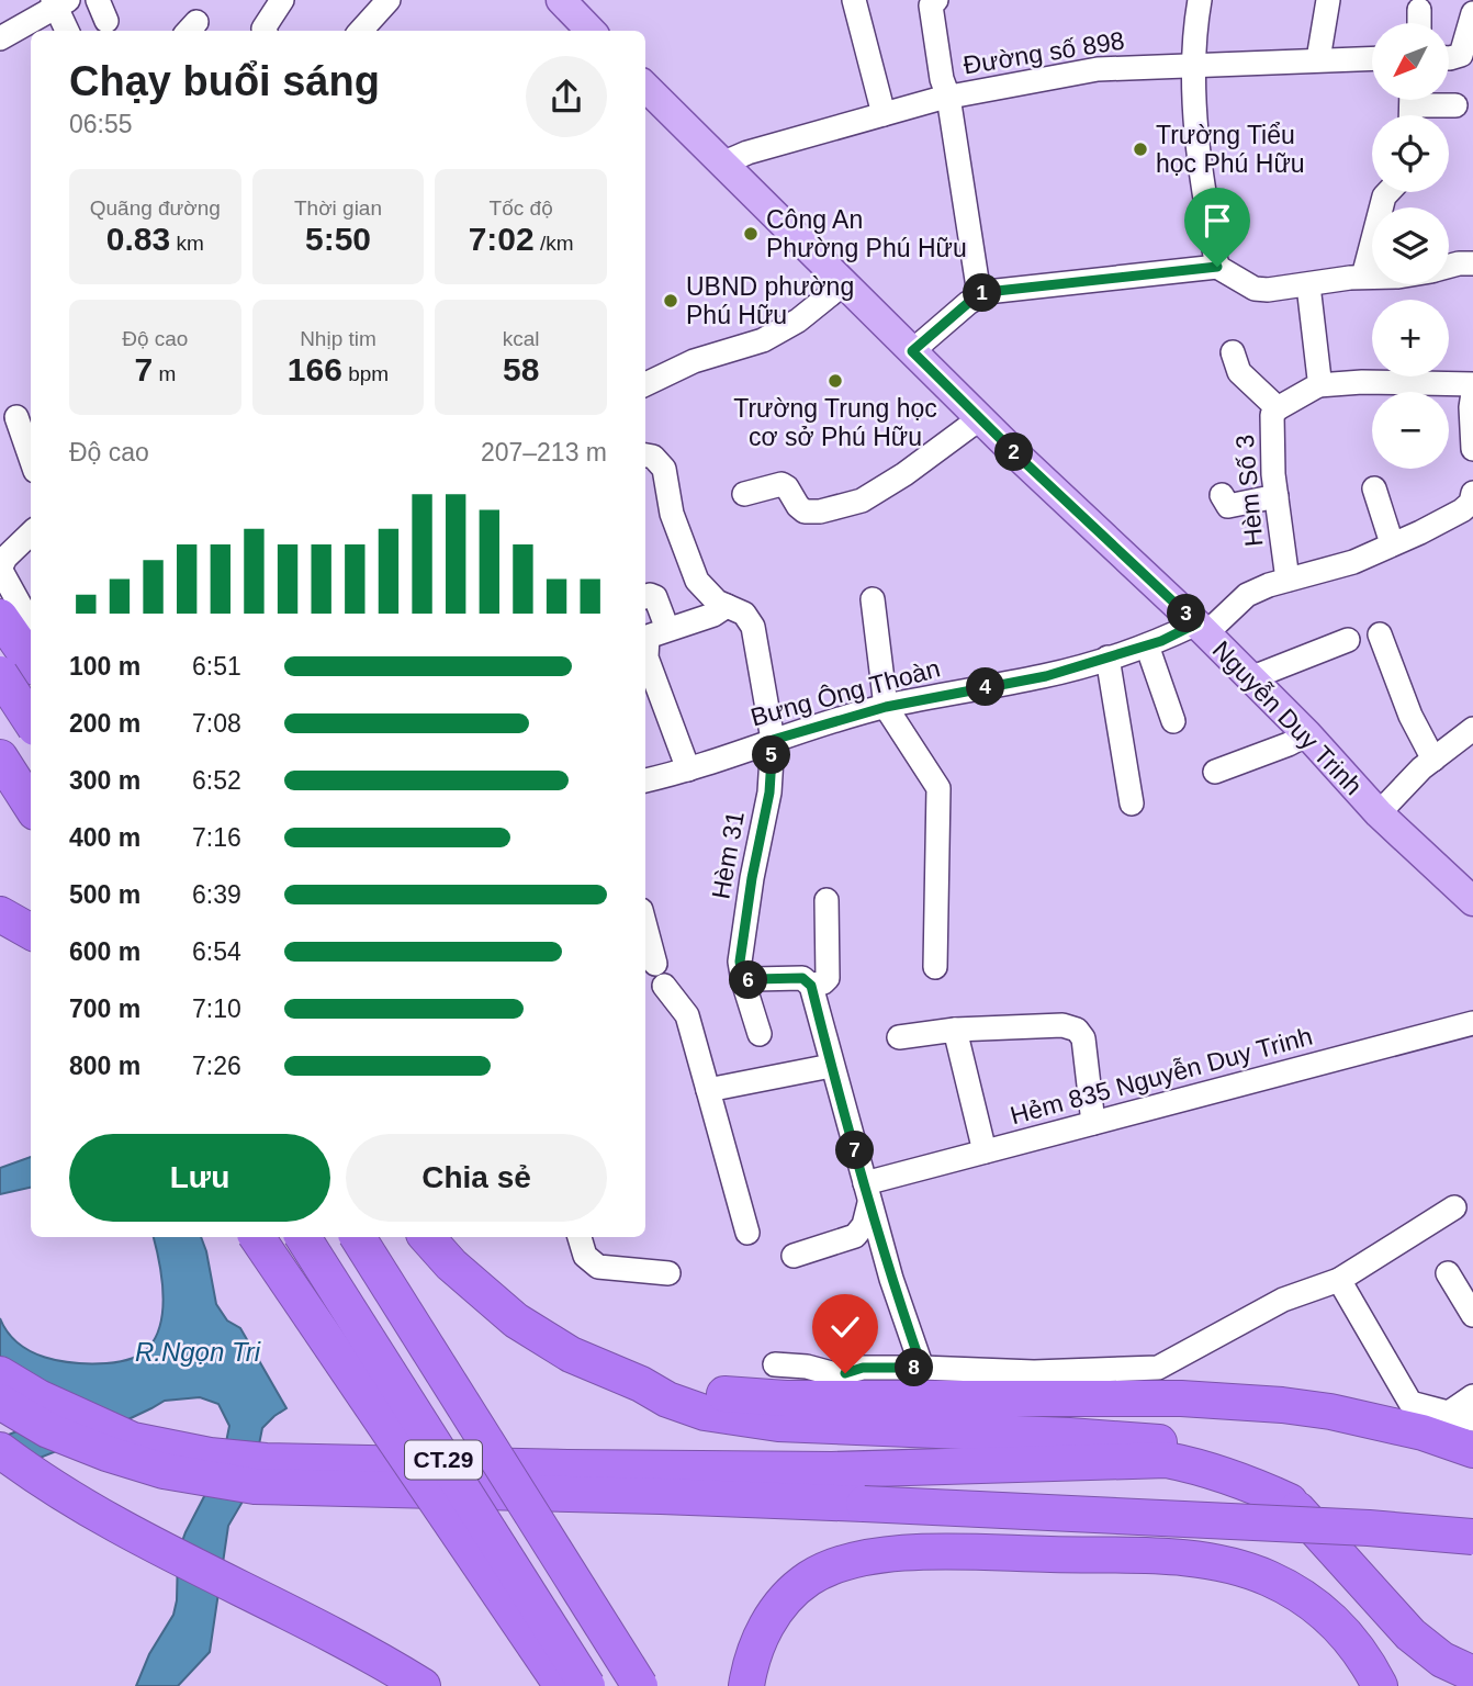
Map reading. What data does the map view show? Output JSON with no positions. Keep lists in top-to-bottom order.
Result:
{
  "streets": {
    "highway": ["CT.29"],
    "main road": ["Nguyễn Duy Trinh"],
    "street": [
      "Đường số 898",
      "Hèm Số 3",
      "Bưng Ông Thoàn",
      "Hèm 31",
      "Hẻm 835 Nguyễn Duy Trinh"
    ]
  },
  "crossings": [
    ["Đường số 898", "Nguyễn Duy Trinh"],
    ["Hèm Số 3", "Bưng Ông Thoàn"],
    ["Bưng Ông Thoàn", "Nguyễn Duy Trinh"],
    ["Bưng Ông Thoàn", "Hèm 31"]
  ],
  "water": ["R.Ngọn Tri"],
  "places": [
    "Trường Tiểu học Phú Hữu",
    "Công An Phường Phú Hữu",
    "UBND phường Phú Hữu",
    "Trường Trung học cơ sở Phú Hữu"
  ],
  "north": "bottom left",
  "page": {
    "map_buttons": ["+", "−"],
    "heading": ["Chạy buổi sáng", "06:55"],
    "stats": [
      ["Quãng đường", "0.83 km"],
      ["Thời gian", "5:50"],
      ["Tốc độ", "7:02 /km"],
      ["Độ cao", "7 m"],
      ["Nhịp tim", "166 bpm"],
      ["kcal", "58"]
    ],
    "pins": [
      "1",
      "2",
      "3",
      "4",
      "5",
      "6",
      "7",
      "8"
    ],
    "chart": ["Độ cao", "207–213 m"],
    "list": [
      {
        "name": "100 m",
        "note": "6:51"
      },
      {
        "name": "200 m",
        "note": "7:08"
      },
      {
        "name": "300 m",
        "note": "6:52"
      },
      {
        "name": "400 m",
        "note": "7:16"
      },
      {
        "name": "500 m",
        "note": "6:39"
      },
      {
        "name": "600 m",
        "note": "6:54"
      },
      {
        "name": "700 m",
        "note": "7:10"
      },
      {
        "name": "800 m",
        "note": "7:26"
      }
    ],
    "buttons": ["Lưu", "Chia sẻ"]
  }
}
